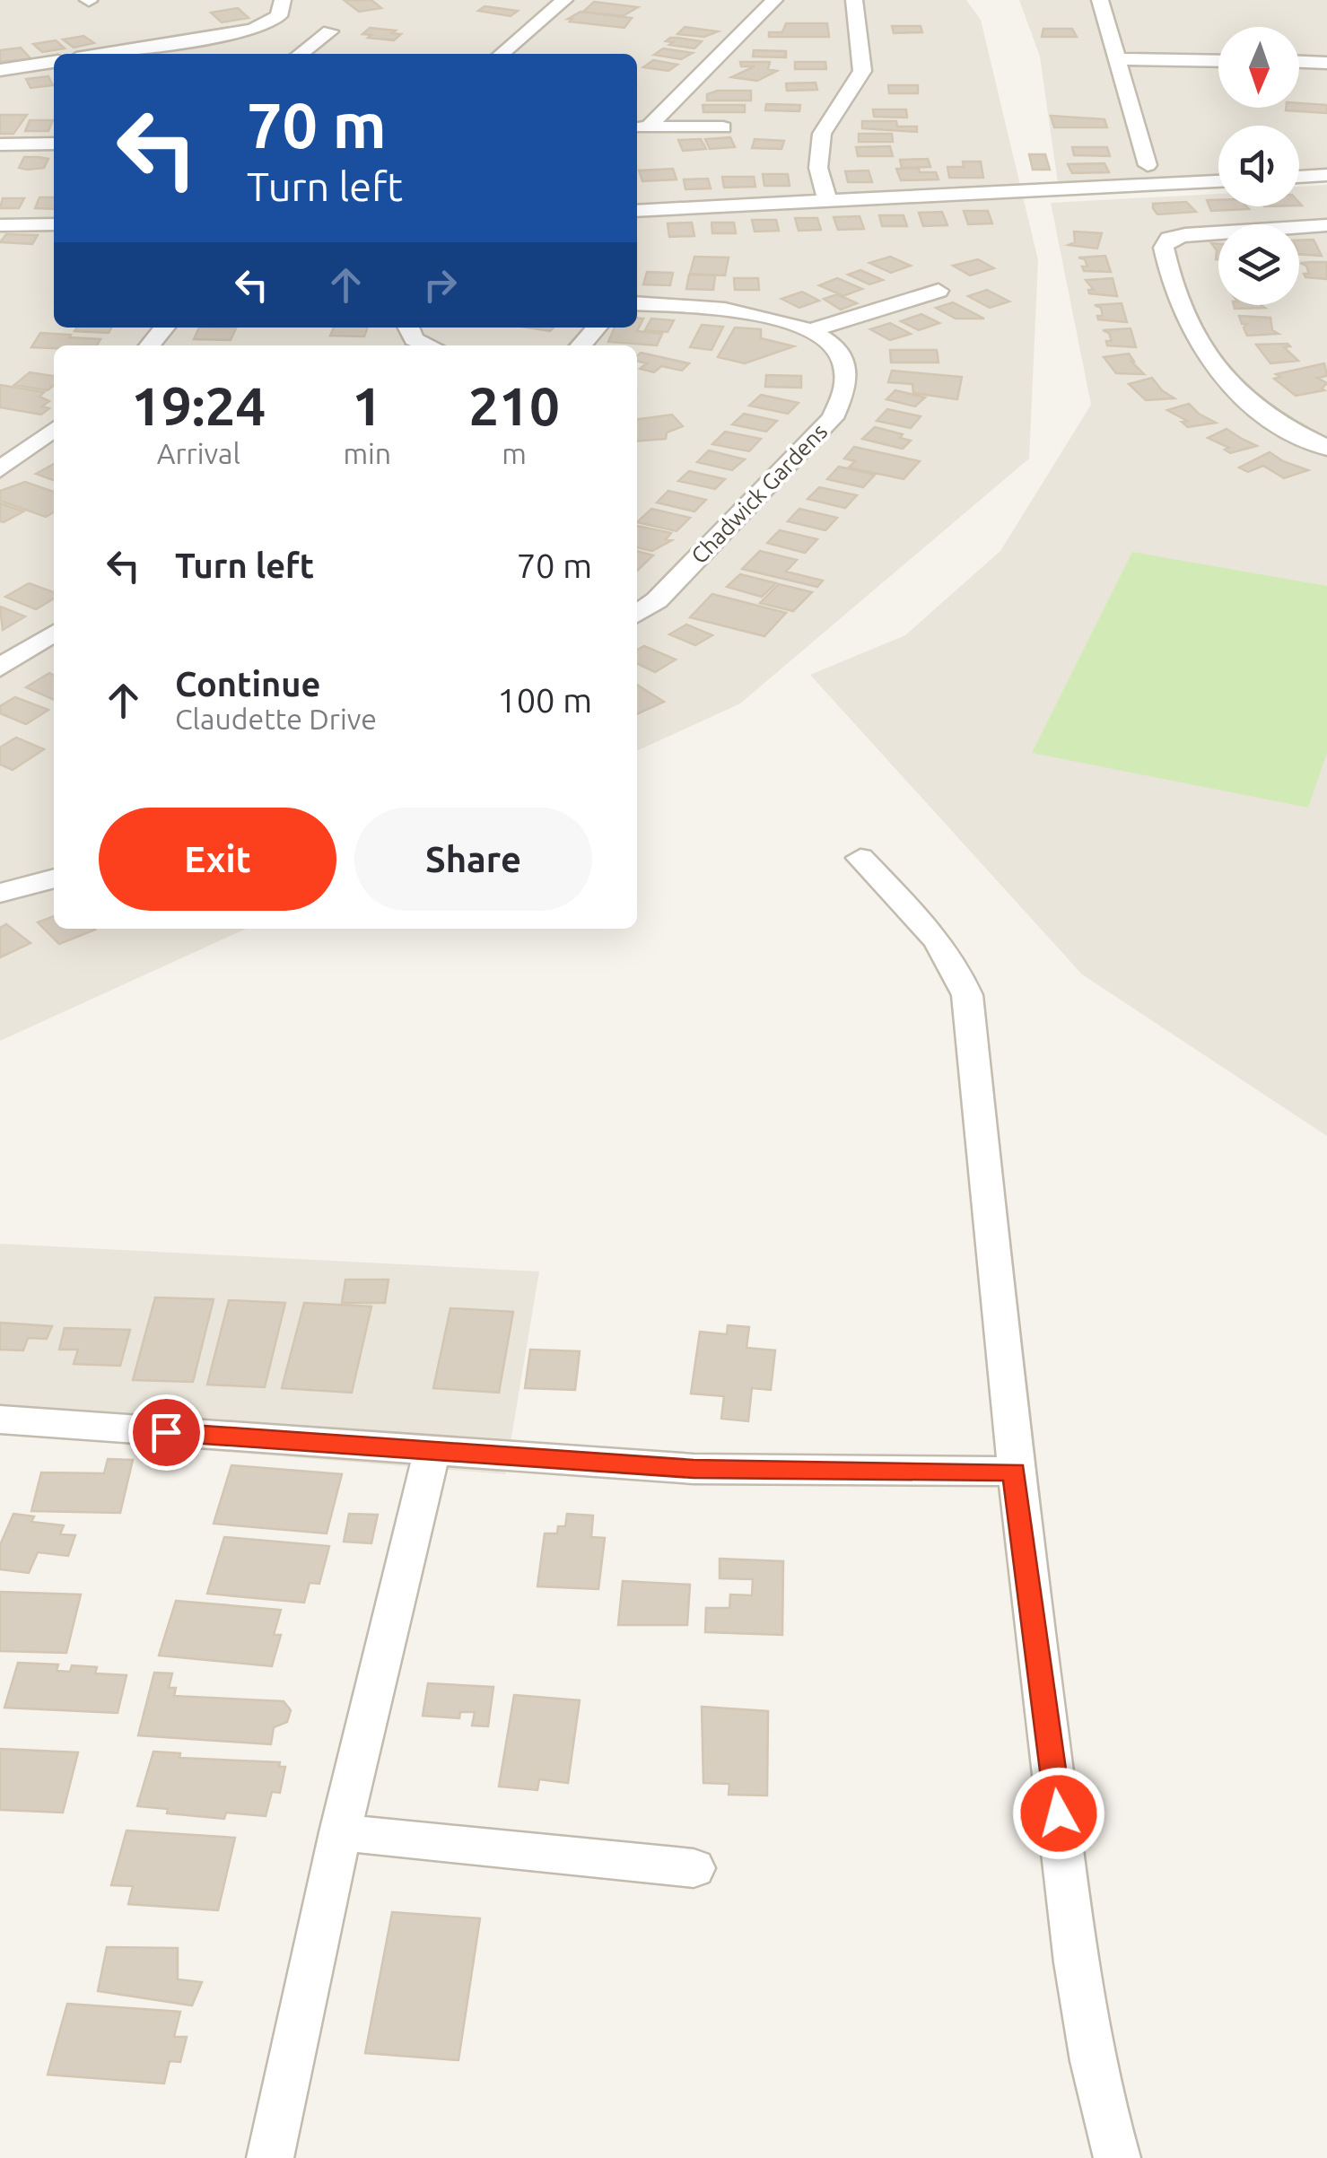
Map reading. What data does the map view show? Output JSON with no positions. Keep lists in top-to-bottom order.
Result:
{
  "streets": {
    "street": ["Chadwick Gardens"]
  },
  "north": "bottom",
  "page": {
    "turn": ["70 m", "Turn left"],
    "eta": [
      "19:24",
      "Arrival",
      "1",
      "min",
      "210",
      "m"
    ],
    "list": [
      {
        "name": "Turn left",
        "value": "70 m"
      },
      {
        "name": "Continue",
        "note": "Claudette Drive",
        "value": "100 m"
      }
    ],
    "buttons": ["Exit", "Share"]
  }
}
